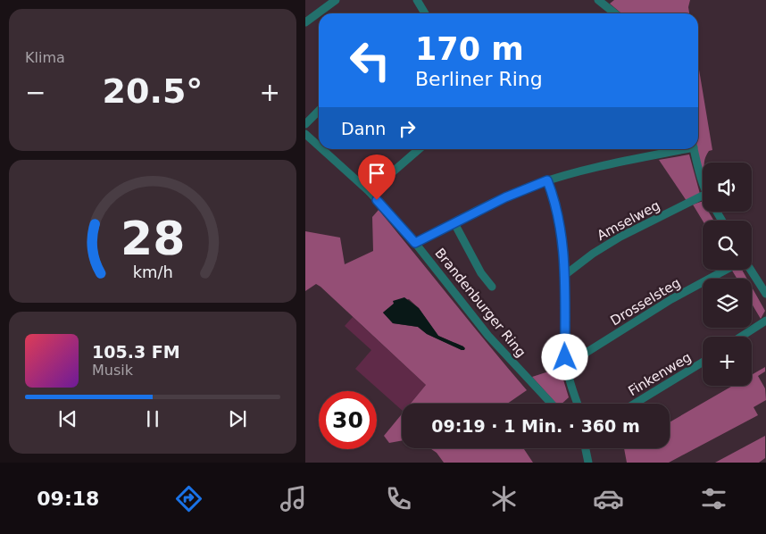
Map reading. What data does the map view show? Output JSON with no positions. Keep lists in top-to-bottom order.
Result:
{
  "streets": {
    "street": [
      "Amselweg",
      "Drosselsteg",
      "Brandenburger Ring",
      "Finkenweg"
    ]
  },
  "page": {
    "tile": "Klima",
    "turn": ["170 m", "Berliner Ring"],
    "heat": ["−", "20.5°", "+"],
    "then": "Dann",
    "map_buttons": "+",
    "song": ["105.3 FM", "Musik"],
    "limit": "30",
    "trip": "09:19 · 1 Min. · 360 m",
    "tabs": "09:18",
    "gauge": ["28", "km/h"]
  }
}
